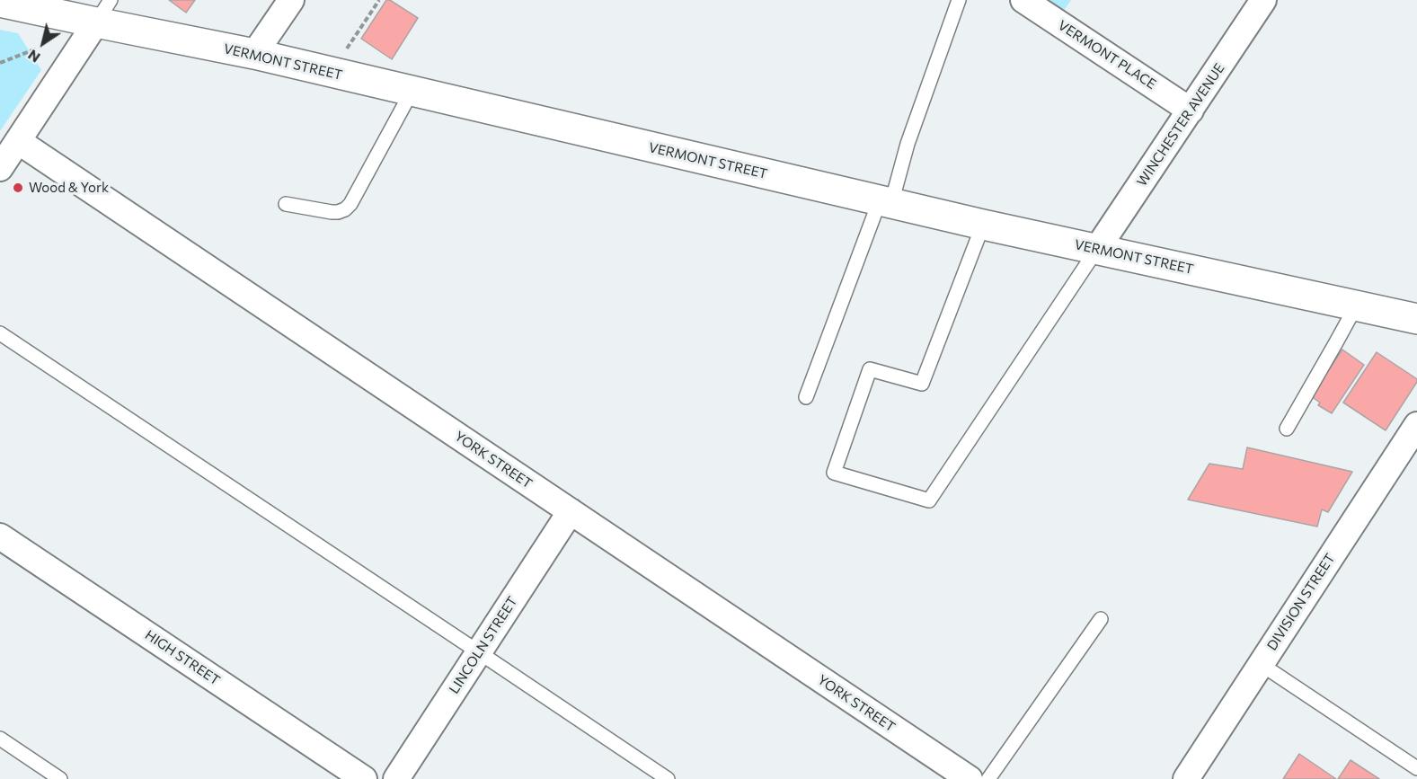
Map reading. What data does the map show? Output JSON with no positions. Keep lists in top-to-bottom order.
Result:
{
  "streets": {
    "street": [
      "VERMONT PLACE",
      "VERMONT STREET",
      "WINCHESTER AVENUE",
      "YORK STREET",
      "DIVISION STREET",
      "LINCOLN STREET",
      "HIGH STREET"
    ]
  },
  "crossings": [
    ["VERMONT PLACE", "WINCHESTER AVENUE"],
    ["VERMONT STREET", "WINCHESTER AVENUE"],
    ["YORK STREET", "LINCOLN STREET"]
  ],
  "places": ["Wood & York"],
  "north": "bottom left"
}
